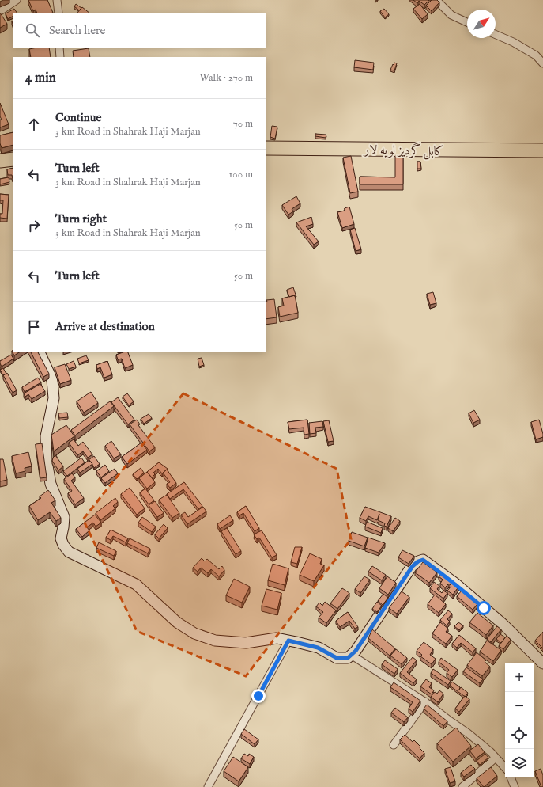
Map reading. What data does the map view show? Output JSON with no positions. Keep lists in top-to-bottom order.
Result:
{
  "streets": {
    "highway": ["کابل گردیز لویه لار"]
  },
  "north": "top right",
  "page": {
    "search": "Search here",
    "heading": ["4 min", "Walk · 270 m"],
    "list": [
      ["Continue", "3 km Road in Shahrak Haji Marjan", "70 m"],
      ["Turn left", "3 km Road in Shahrak Haji Marjan", "100 m"],
      ["Turn right", "3 km Road in Shahrak Haji Marjan", "50 m"],
      ["Turn left", "50 m"],
      "Arrive at destination"
    ],
    "map_buttons": ["+", "−"]
  }
}
